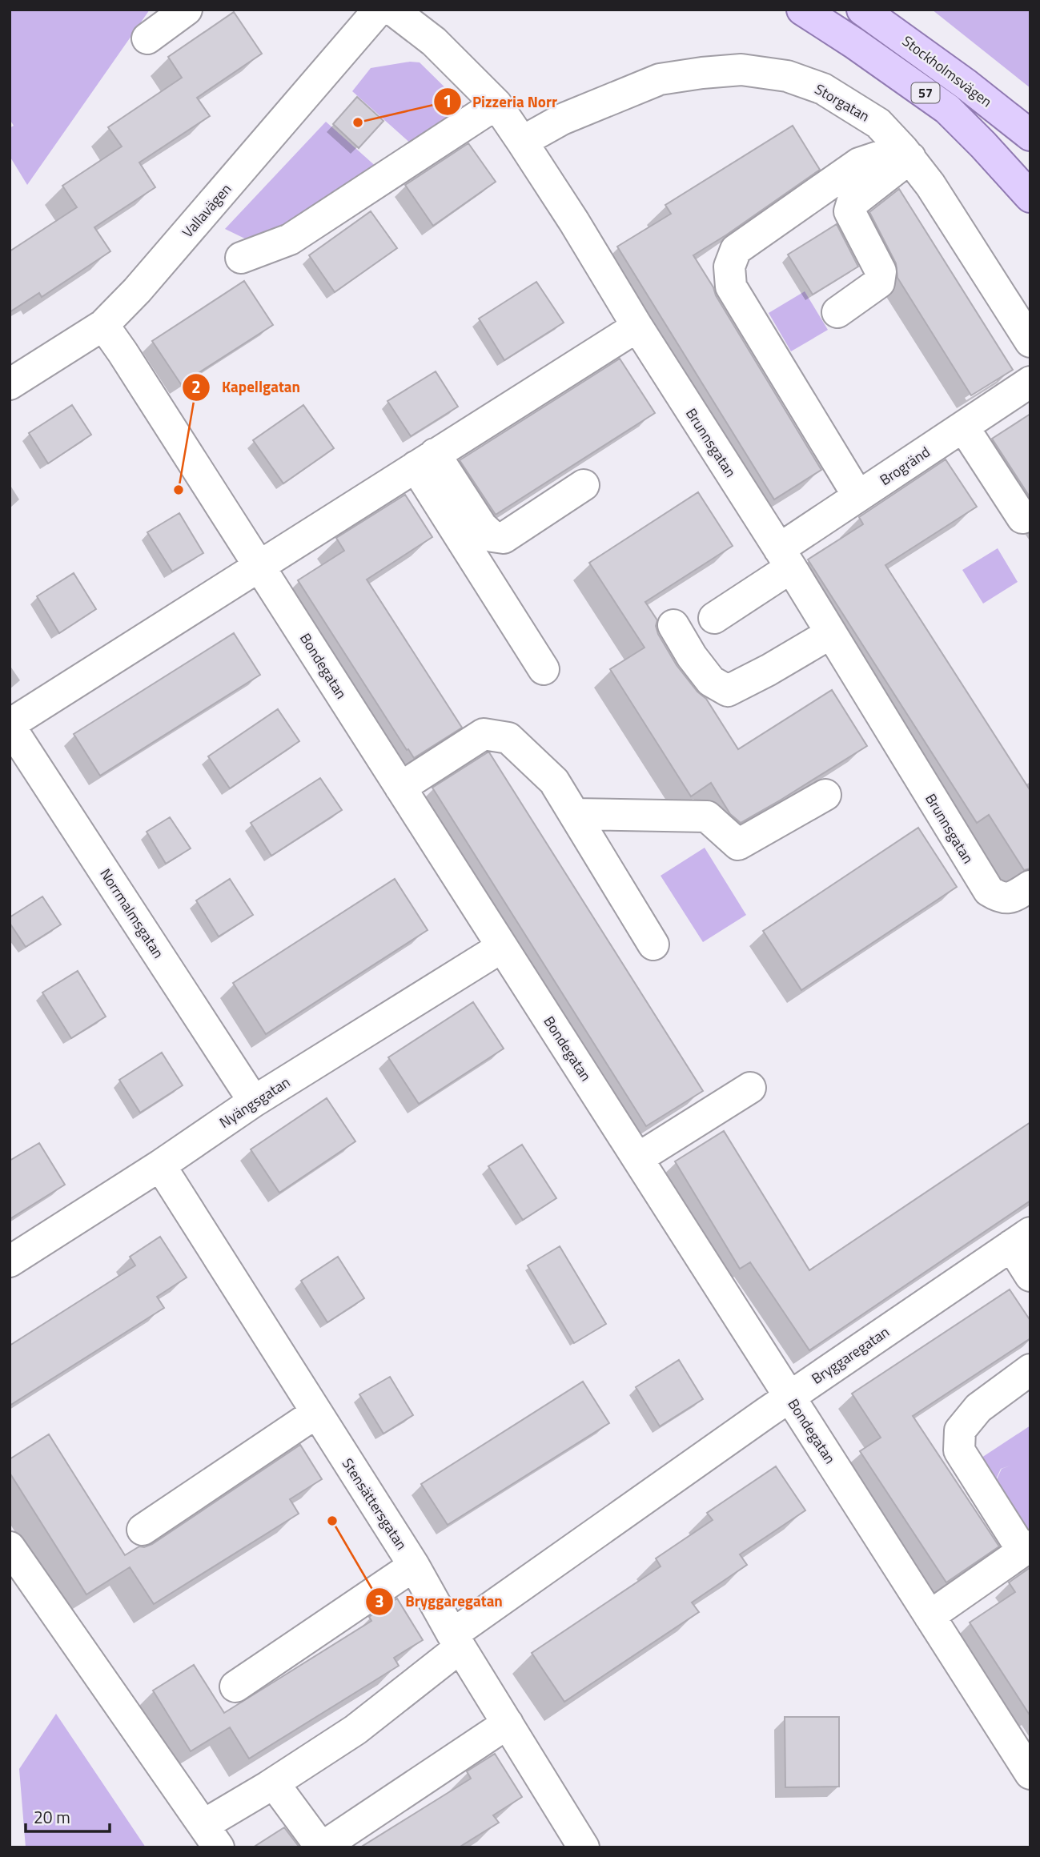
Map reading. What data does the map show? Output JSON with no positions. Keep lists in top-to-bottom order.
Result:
{
  "streets": {
    "main road": ["Stockholmsvägen", "57"],
    "street": [
      "Storgatan",
      "Vallavägen",
      "Brunnsgatan",
      "Brogränd",
      "Bondegatan",
      "Norrmalmsgatan",
      "Nyängsgatan",
      "Bryggaregatan",
      "Stensättersgatan"
    ]
  },
  "crossings": [
    ["Storgatan", "Brunnsgatan"],
    ["Vallavägen", "Bondegatan"],
    ["Brunnsgatan", "Brogränd"],
    ["Bondegatan", "Nyängsgatan"],
    ["Bondegatan", "Bryggaregatan"],
    ["Norrmalmsgatan", "Nyängsgatan"],
    ["Nyängsgatan", "Stensättersgatan"],
    ["Bryggaregatan", "Stensättersgatan"]
  ],
  "places": ["Pizzeria Norr", "Kapellgatan", "Bryggaregatan"],
  "scale_bar": "20 m"
}
